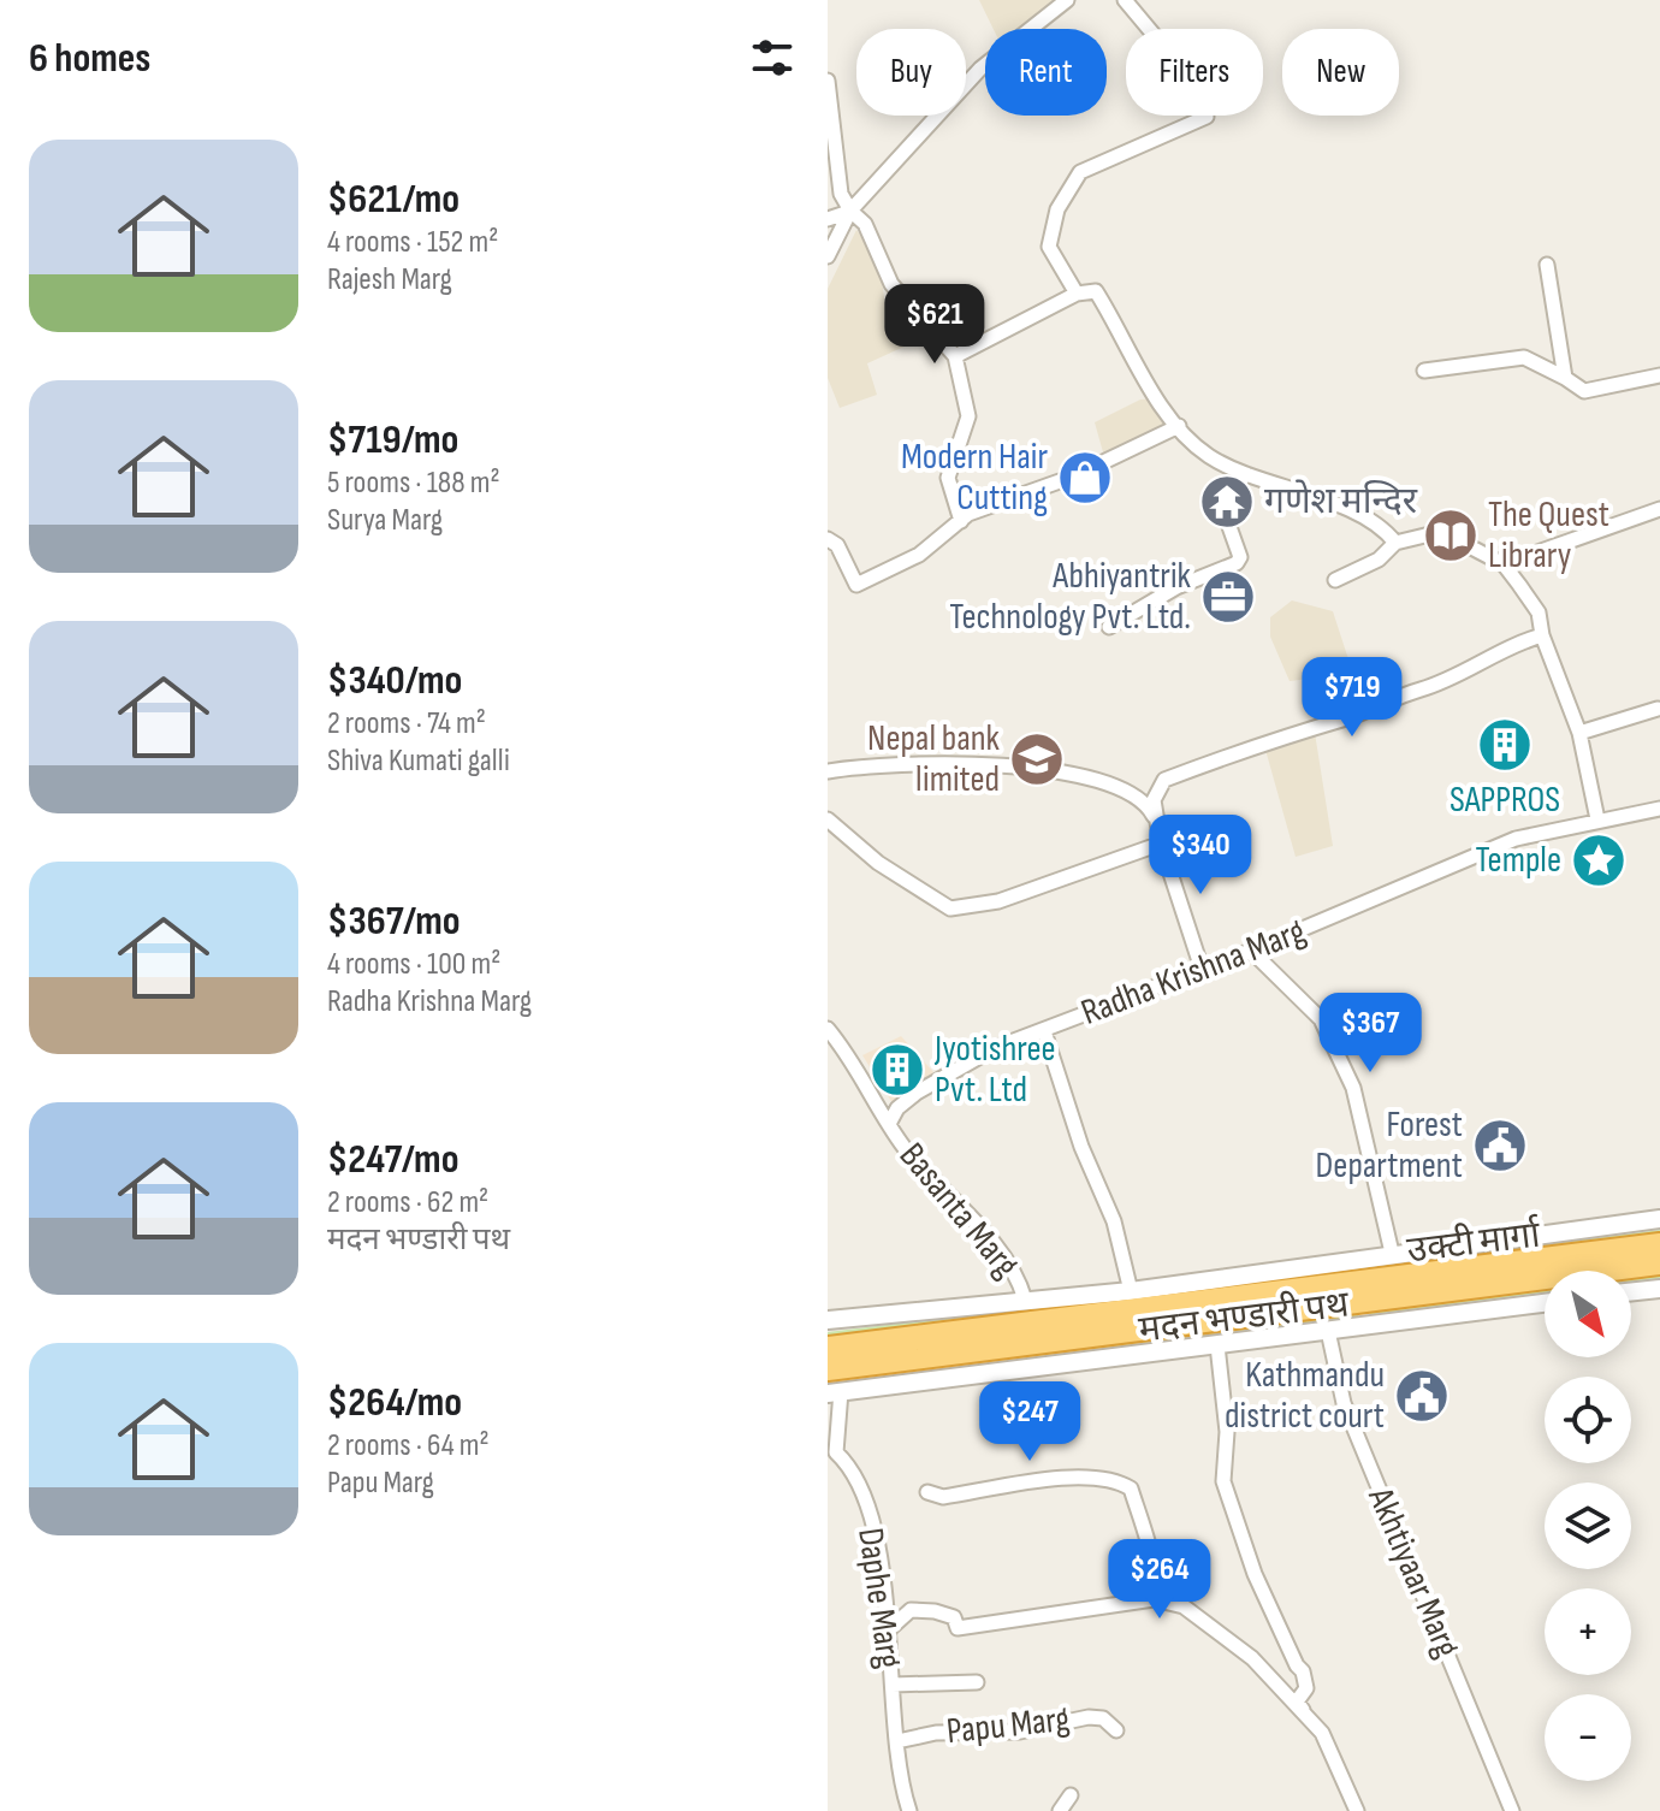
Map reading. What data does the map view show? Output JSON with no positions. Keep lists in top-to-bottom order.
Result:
{
  "streets": {
    "highway": ["मदन भण्डारी पथ"],
    "street": [
      "Radha Krishna Marg",
      "Basanta Marg",
      "उक्टी मार्गा",
      "Akhtiyaar Marg",
      "Daphe Marg",
      "Papu Marg"
    ]
  },
  "crossings": [
    ["Radha Krishna Marg", "Basanta Marg"],
    ["Radha Krishna Marg", "उक्टी मार्गा"],
    ["Basanta Marg", "उक्टी मार्गा"],
    ["Daphe Marg", "Papu Marg"]
  ],
  "places": {
    "shop": ["Modern Hair Cutting"],
    "temple": ["गणेश मन्दिर"],
    "library": ["The Quest Library"],
    "office": ["Abhiyantrik Technology Pvt. Ltd."],
    "building": ["SAPPROS", "Jyotishree Pvt. Ltd"],
    "school or university": ["Nepal bank limited"],
    "place": ["Temple"],
    "public building": ["Forest Department", "Kathmandu district court"]
  },
  "north": "bottom right",
  "page": {
    "heading": "6 homes",
    "chip": [
      "Buy",
      "Rent",
      "Filters",
      "New"
    ],
    "list": [
      {
        "name": "$621/mo",
        "note": "4 rooms · 152 m² · Rajesh Marg"
      },
      {
        "name": "$719/mo",
        "note": "5 rooms · 188 m² · Surya Marg"
      },
      {
        "name": "$340/mo",
        "note": "2 rooms · 74 m² · Shiva Kumati galli"
      },
      {
        "name": "$367/mo",
        "note": "4 rooms · 100 m² · Radha Krishna Marg"
      },
      {
        "name": "$247/mo",
        "note": "2 rooms · 62 m² · मदन भण्डारी पथ"
      },
      {
        "name": "$264/mo",
        "note": "2 rooms · 64 m² · Papu Marg"
      }
    ],
    "price": [
      "$621",
      "$719",
      "$340",
      "$367",
      "$247",
      "$264"
    ],
    "map_buttons": ["+", "−"]
  }
}
